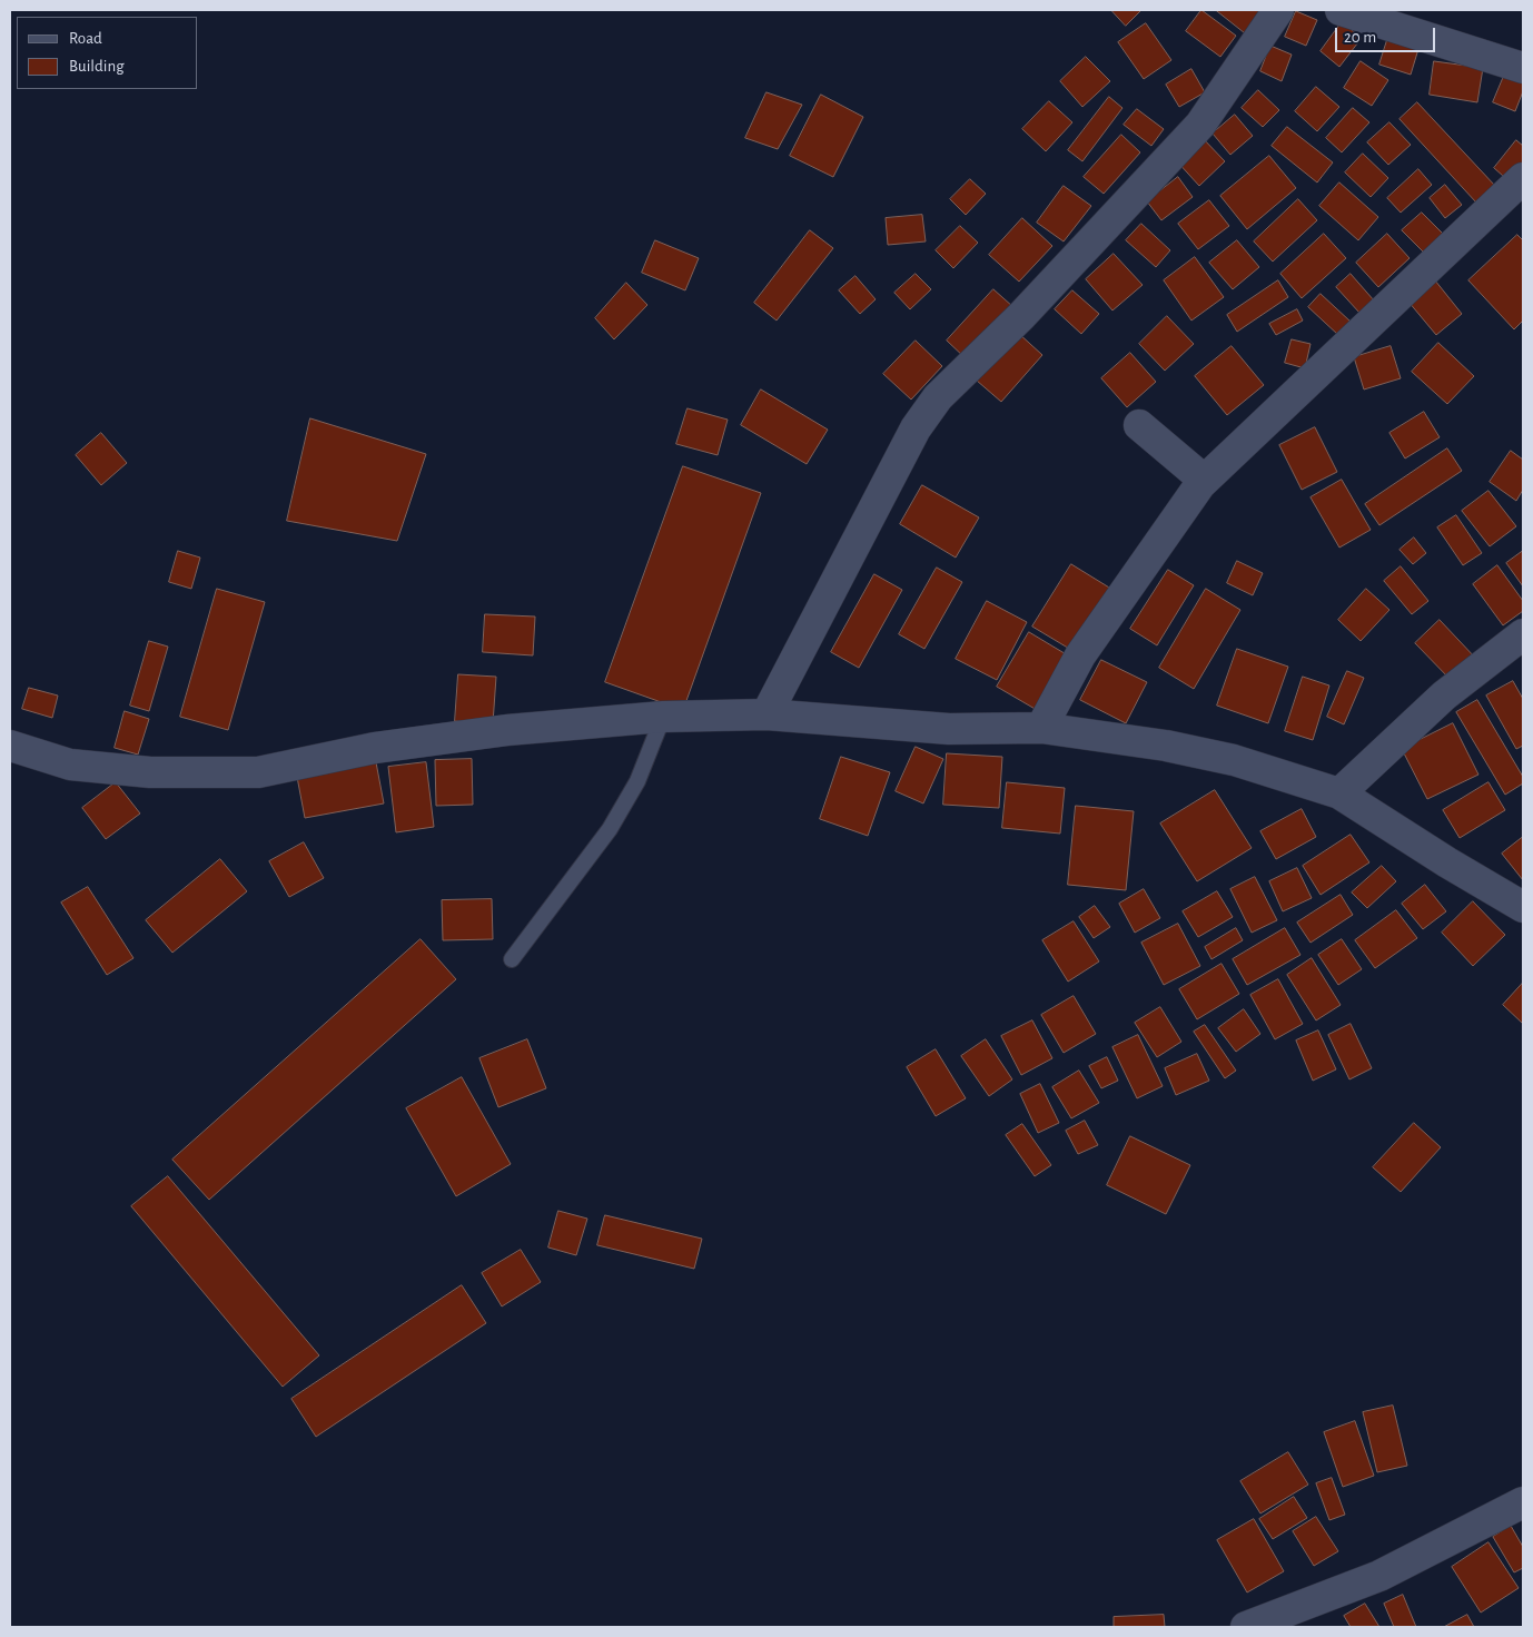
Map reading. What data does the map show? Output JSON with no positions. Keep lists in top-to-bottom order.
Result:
{
  "legend": ["Road", "Building"],
  "scale_bar": "20 m"
}
